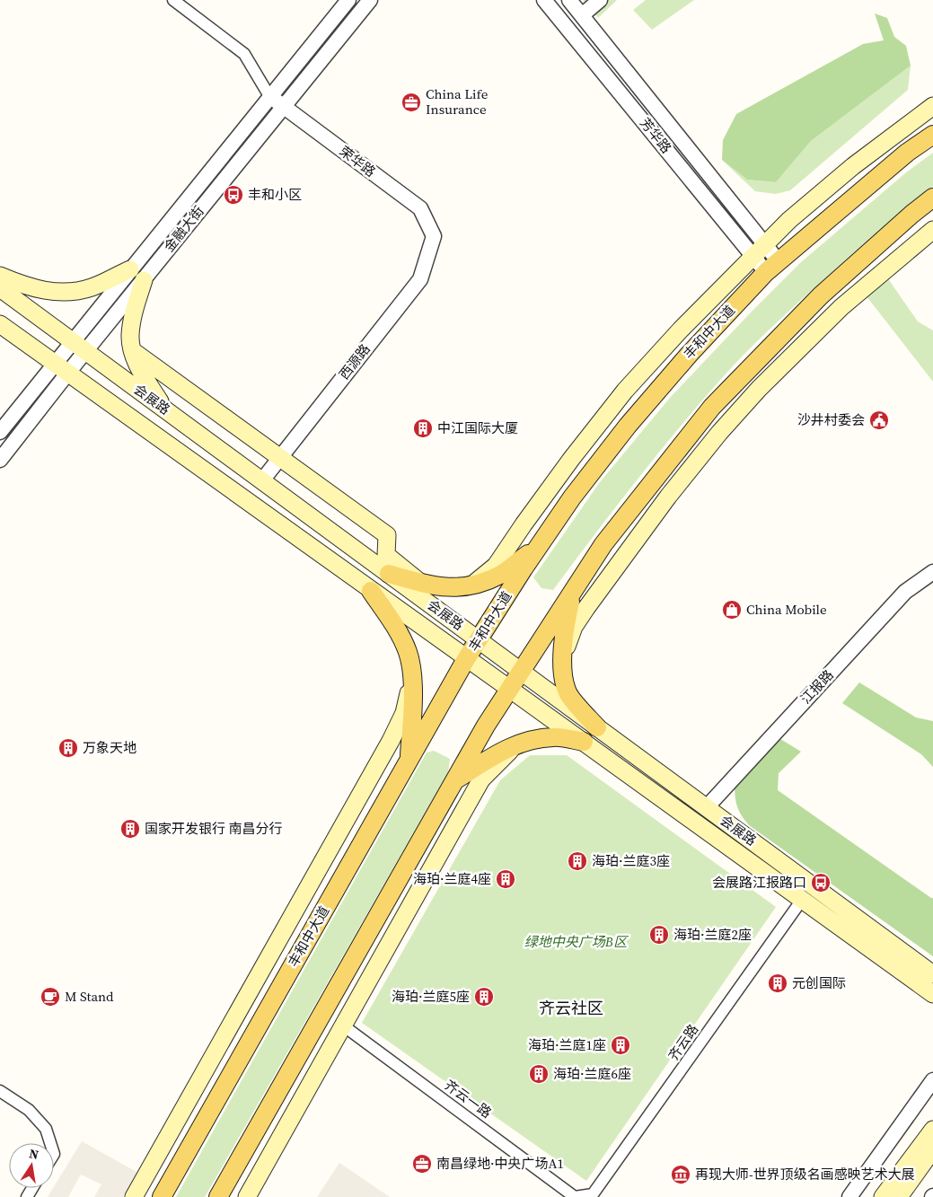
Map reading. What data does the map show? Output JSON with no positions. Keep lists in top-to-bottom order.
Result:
{
  "streets": {
    "main road": ["丰和中大道", "会展路"],
    "street": [
      "芳华路",
      "荣华路",
      "金融大街",
      "西源路",
      "江报路",
      "齐云路",
      "齐云一路"
    ]
  },
  "crossings": [
    ["芳华路", "丰和中大道"],
    ["荣华路", "金融大街"],
    ["荣华路", "西源路"],
    ["金融大街", "会展路"],
    ["丰和中大道", "会展路"],
    ["西源路", "会展路"],
    ["会展路", "江报路"],
    ["会展路", "齐云路"],
    ["齐云路", "齐云一路"]
  ],
  "districts": ["齐云社区"],
  "parks": ["绿地中央广场B区"],
  "places": {
    "office": ["China Life Insurance", "南昌绿地·中央广场A1"],
    "bus stop": ["丰和小区", "会展路江报路口"],
    "public building": ["沙井村委会"],
    "building": [
      "中江国际大厦",
      "万象天地",
      "国家开发银行 南昌分行",
      "海珀·兰庭3座",
      "海珀·兰庭4座",
      "海珀·兰庭2座",
      "元创国际",
      "海珀·兰庭5座",
      "海珀·兰庭1座",
      "海珀·兰庭6座"
    ],
    "shop": ["China Mobile"],
    "cafe": ["M Stand"],
    "museum": ["再现大师-世界顶级名画感映艺术大展"]
  },
  "north": "top"
}
